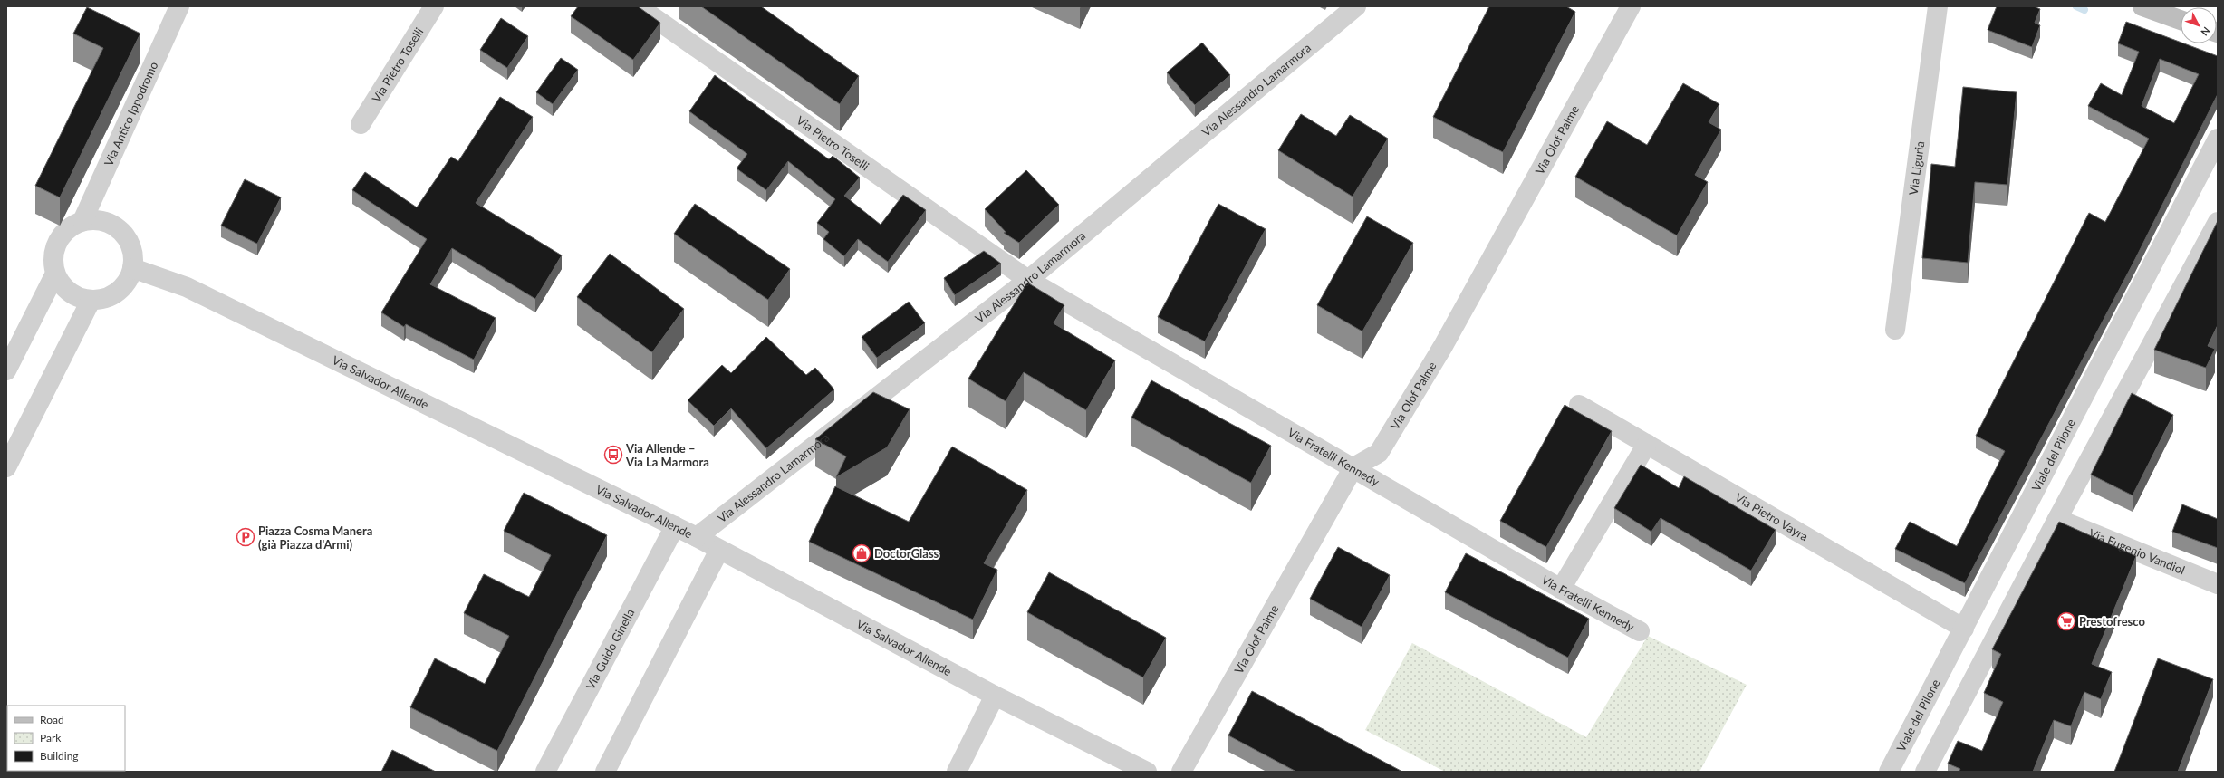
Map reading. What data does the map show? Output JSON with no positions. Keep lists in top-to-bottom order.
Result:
{
  "streets": {
    "street": [
      "Via Pietro Toselli",
      "Via Alessandro Lamarmora",
      "Via Antico Ippodromo",
      "Via Olof Palme",
      "Via Liguria",
      "Via Salvador Allende",
      "Viale del Pilone",
      "Via Fratelli Kennedy",
      "Via Pietro Vayra",
      "Via Eugenio Vandiol",
      "Via Guido Ginella"
    ]
  },
  "crossings": [
    ["Via Pietro Toselli", "Via Alessandro Lamarmora"],
    ["Via Pietro Toselli", "Via Fratelli Kennedy"],
    ["Via Alessandro Lamarmora", "Via Salvador Allende"],
    ["Via Alessandro Lamarmora", "Via Fratelli Kennedy"],
    ["Via Antico Ippodromo", "Via Salvador Allende"],
    ["Via Olof Palme", "Via Fratelli Kennedy"],
    ["Via Salvador Allende", "Via Guido Ginella"],
    ["Viale del Pilone", "Via Pietro Vayra"]
  ],
  "places": {
    "bus stop": ["Via Allende – Via La Marmora"],
    "parking": ["Piazza Cosma Manera (già Piazza d'Armi)"],
    "shop": ["DoctorGlass"],
    "supermarket": ["Prestofresco"]
  },
  "legend": ["Road", "Park", "Building"],
  "north": "bottom right"
}
